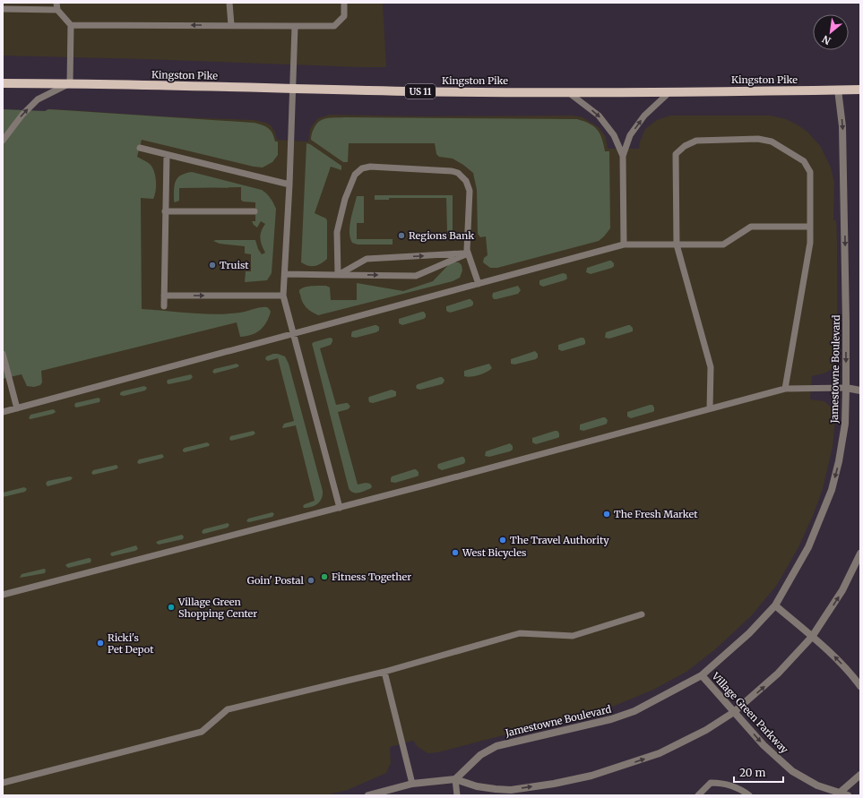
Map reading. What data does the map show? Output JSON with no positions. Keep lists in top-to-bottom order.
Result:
{
  "streets": {
    "main road": ["Kingston Pike", "US 11"],
    "street": ["Jamestowne Boulevard", "Village Green Parkway"]
  },
  "crossings": [
    ["Kingston Pike", "Jamestowne Boulevard"],
    ["Jamestowne Boulevard", "Village Green Parkway"]
  ],
  "one_way": ["Jamestowne Boulevard", "Village Green Parkway"],
  "places": [
    "Regions Bank",
    "Truist",
    "The Fresh Market",
    "The Travel Authority",
    "West Bicycles",
    "Fitness Together",
    "Goin' Postal",
    "Village Green Shopping Center",
    "Ricki's Pet Depot"
  ],
  "scale_bar": "20 m",
  "north": "bottom left"
}
